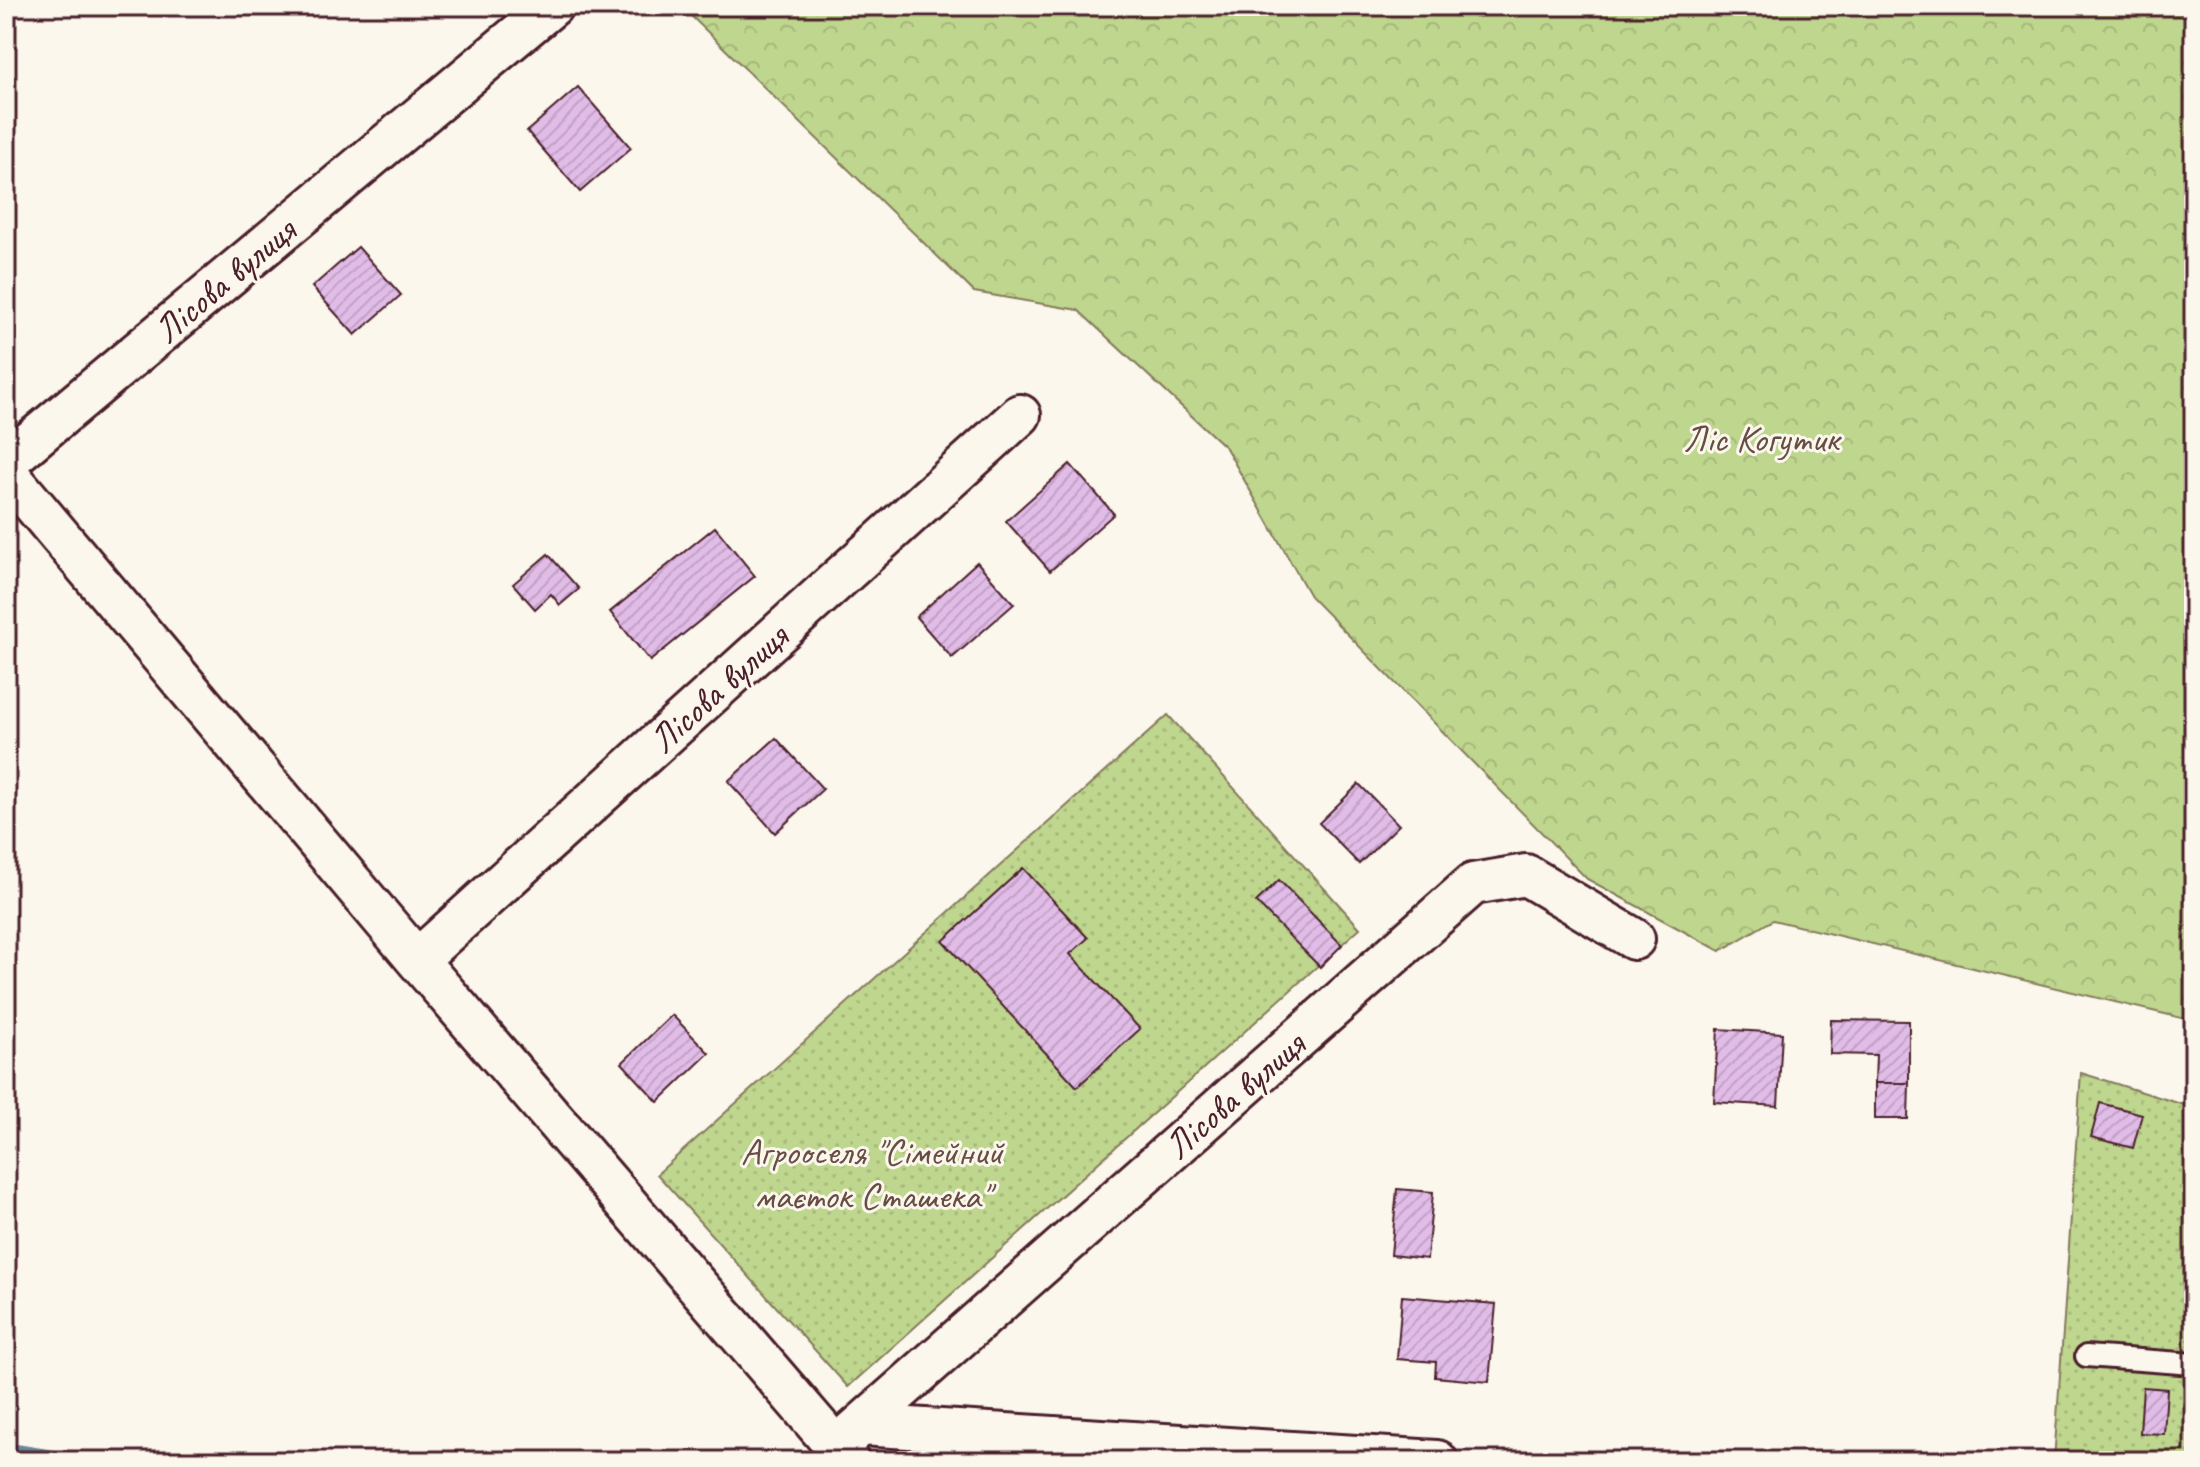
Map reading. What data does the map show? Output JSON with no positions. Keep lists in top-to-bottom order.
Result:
{
  "streets": {
    "street": ["Лісова вулиця"]
  },
  "parks": ["Ліс Когутик", "Агрооселя \"Сімейний маєток Сташека\""]
}
